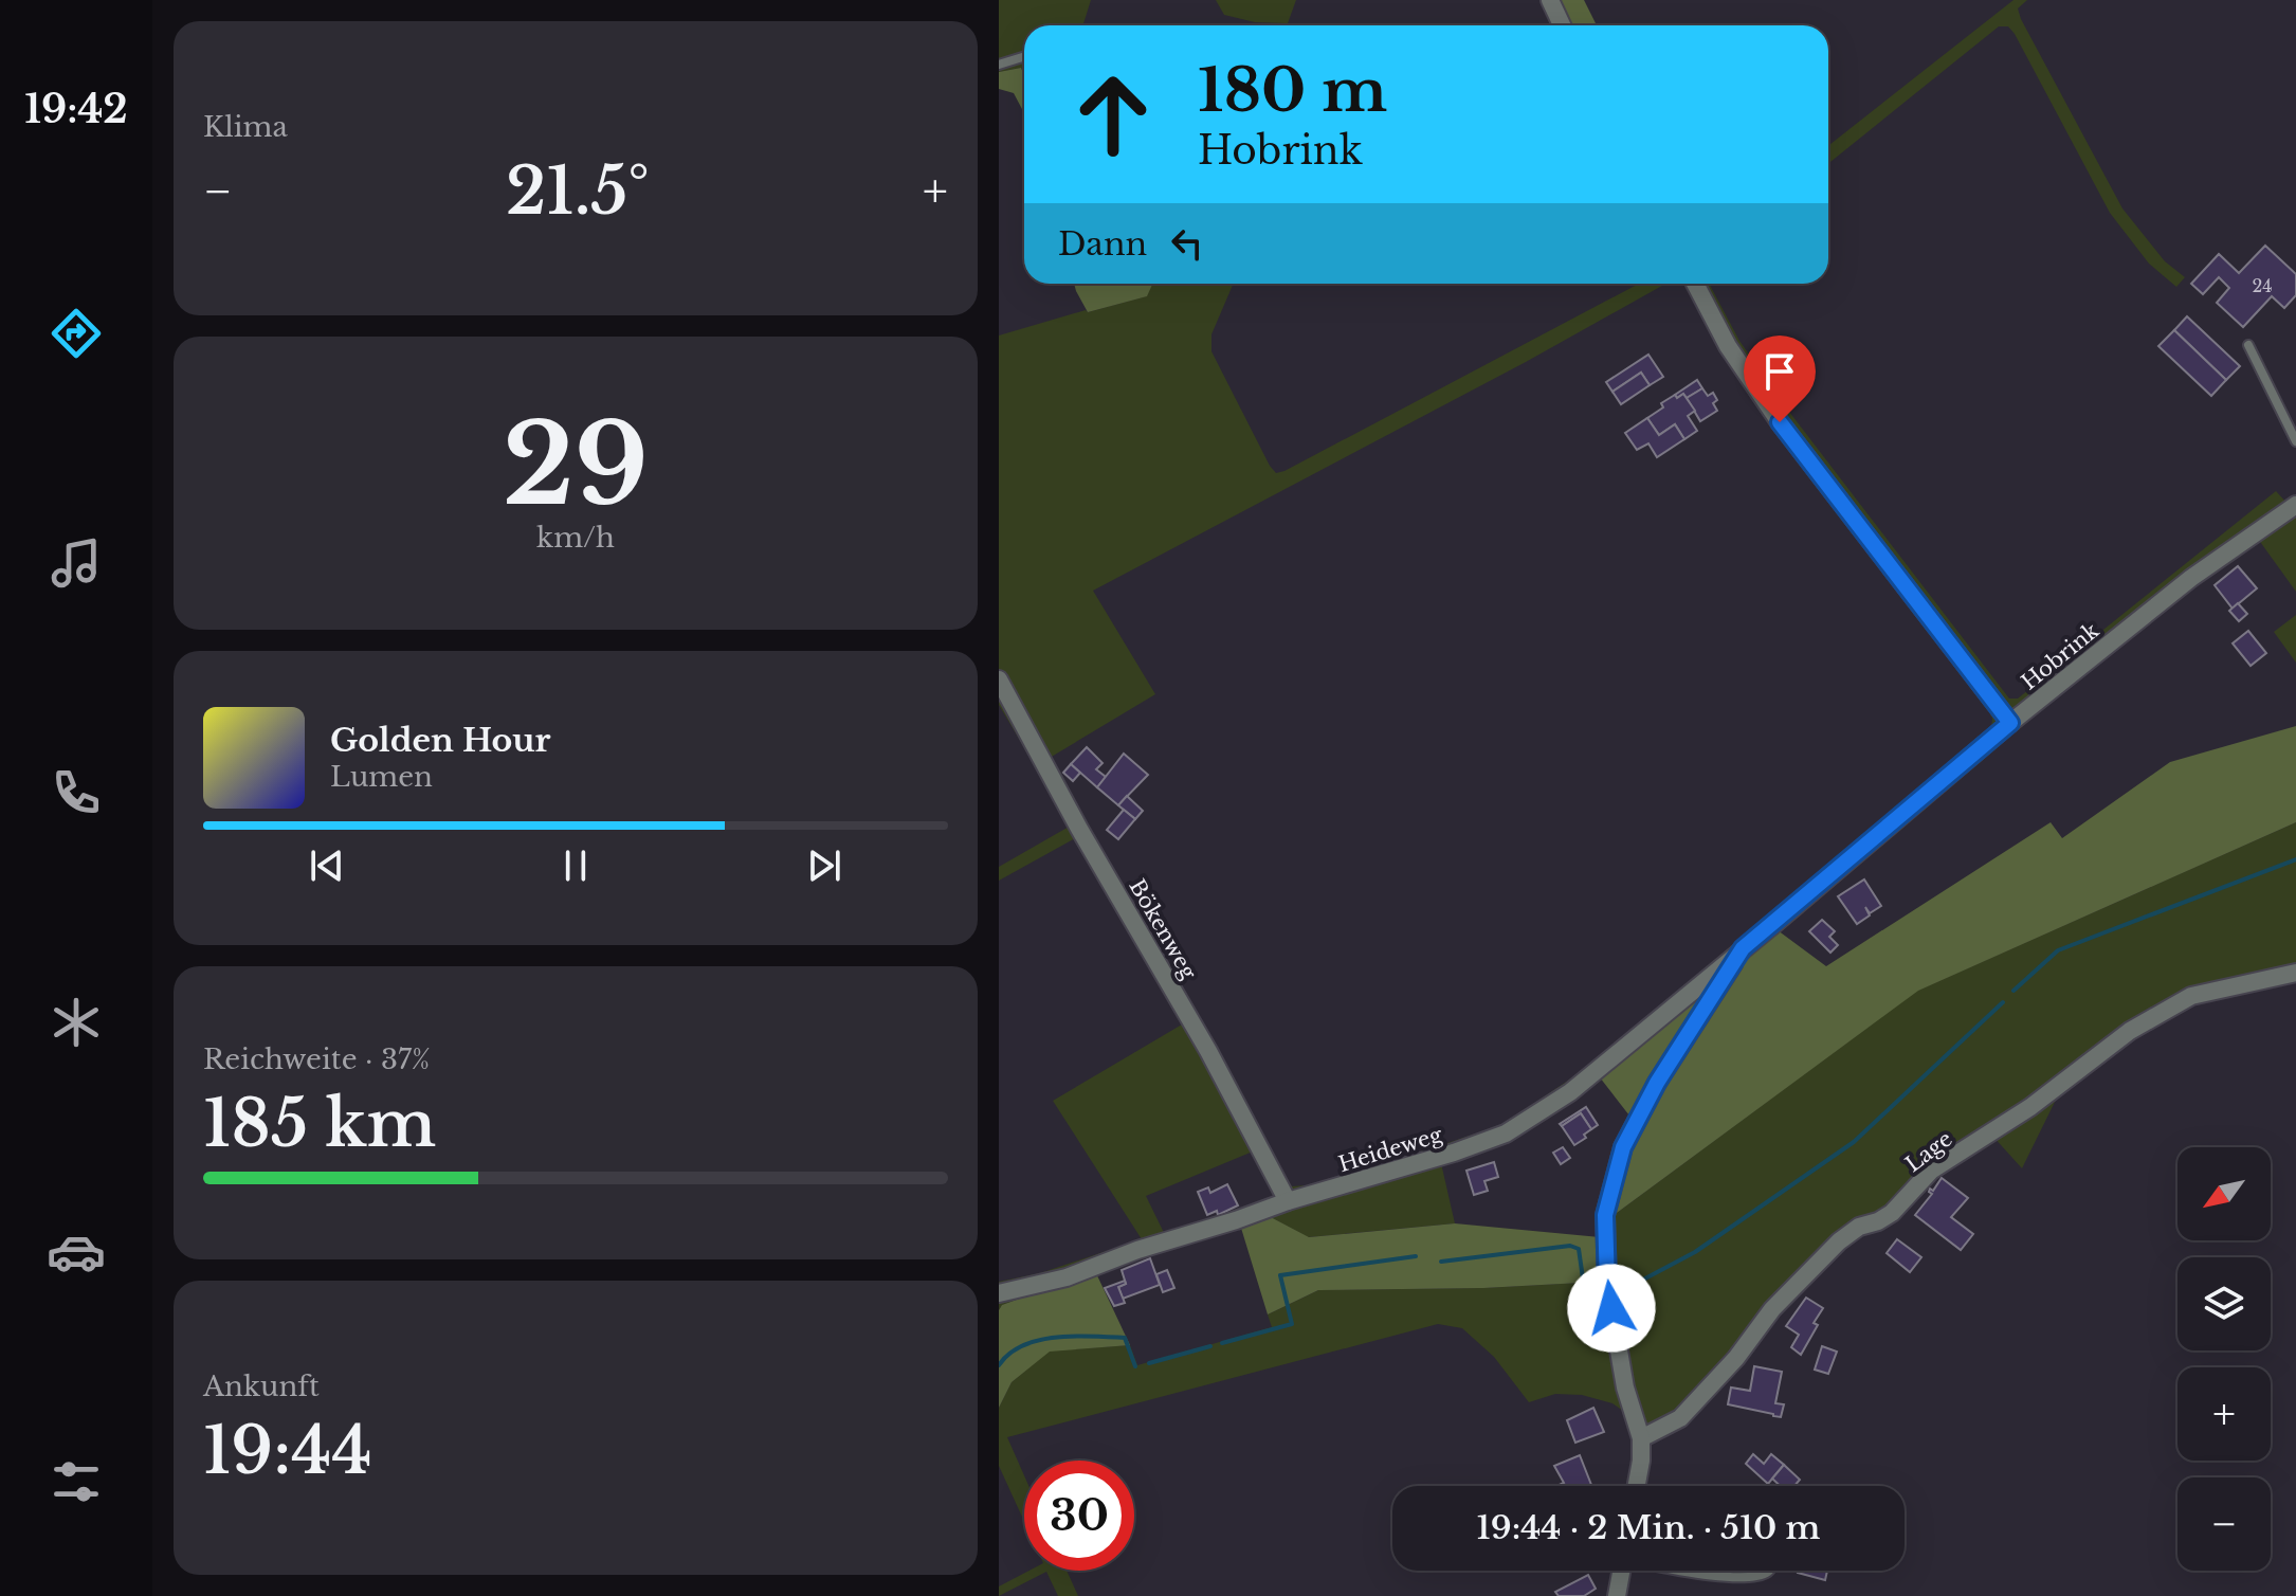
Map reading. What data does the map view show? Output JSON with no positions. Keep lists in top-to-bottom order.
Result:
{
  "streets": {
    "street": [
      "Hobrink",
      "Bökenweg",
      "Heideweg",
      "Lage"
    ]
  },
  "crossings": [
    ["Hobrink", "Heideweg"],
    ["Bökenweg", "Heideweg"]
  ],
  "house_numbers": ["24"],
  "north": "bottom left",
  "page": {
    "tabs": "19:42",
    "tile": [
      "Klima",
      ["29", "km/h"],
      ["Reichweite · 37%", "185 km"],
      ["Ankunft", "19:44"]
    ],
    "turn": ["180 m", "Hobrink"],
    "heat": ["−", "21.5°", "+"],
    "then": "Dann",
    "song": ["Golden Hour", "Lumen"],
    "map_buttons": ["+", "−"],
    "limit": "30",
    "trip": "19:44 · 2 Min. · 510 m"
  }
}
